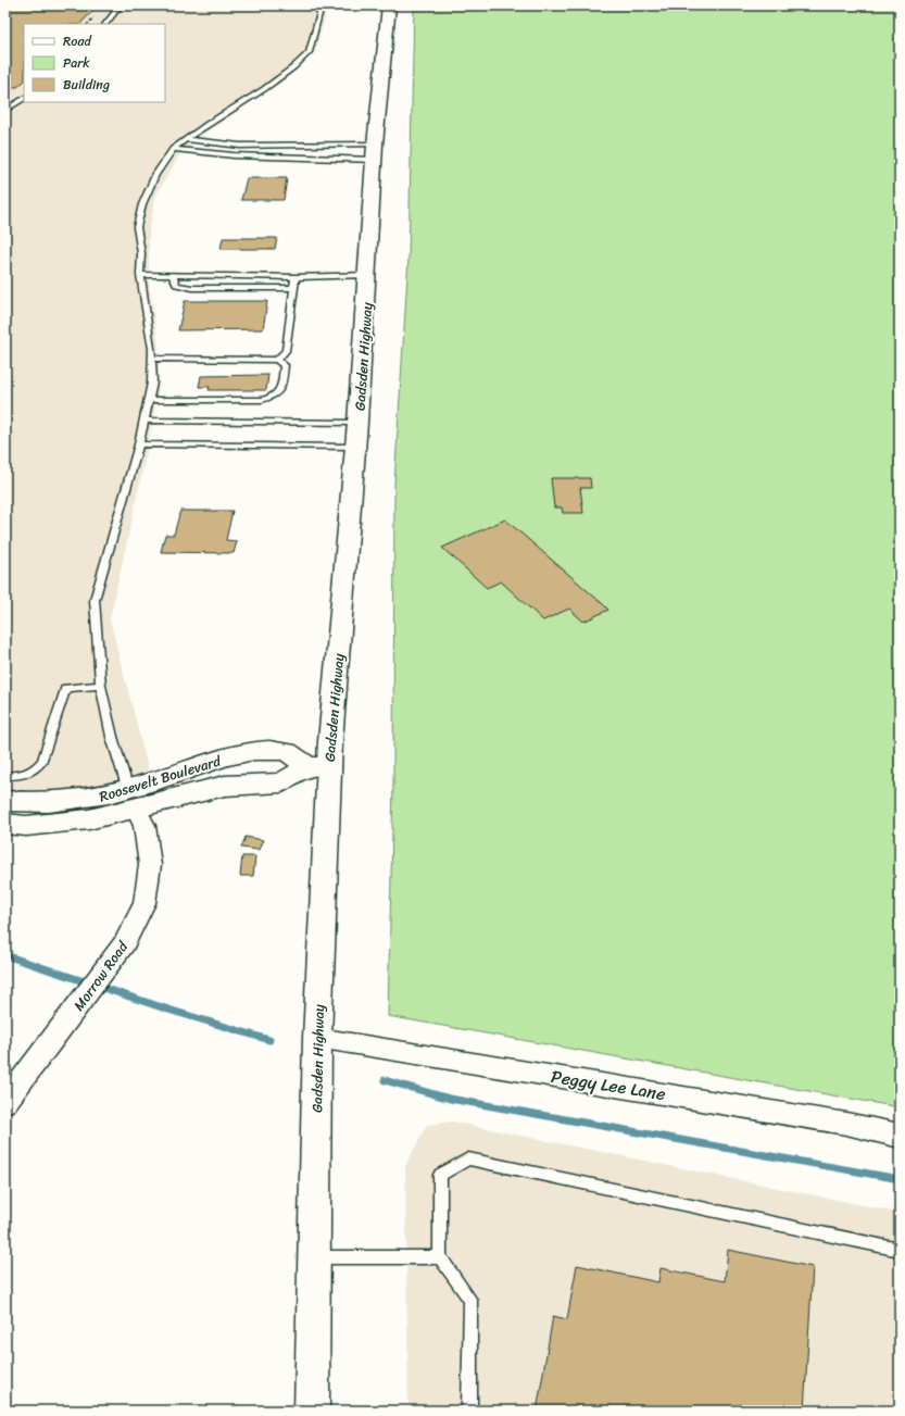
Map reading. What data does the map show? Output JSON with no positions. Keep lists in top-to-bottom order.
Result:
{
  "streets": {
    "main road": ["Gadsden Highway", "Roosevelt Boulevard"],
    "street": ["Morrow Road", "Peggy Lee Lane"]
  },
  "crossings": [
    ["Gadsden Highway", "Roosevelt Boulevard"],
    ["Gadsden Highway", "Peggy Lee Lane"],
    ["Roosevelt Boulevard", "Morrow Road"]
  ],
  "legend": ["Road", "Park", "Building"]
}
